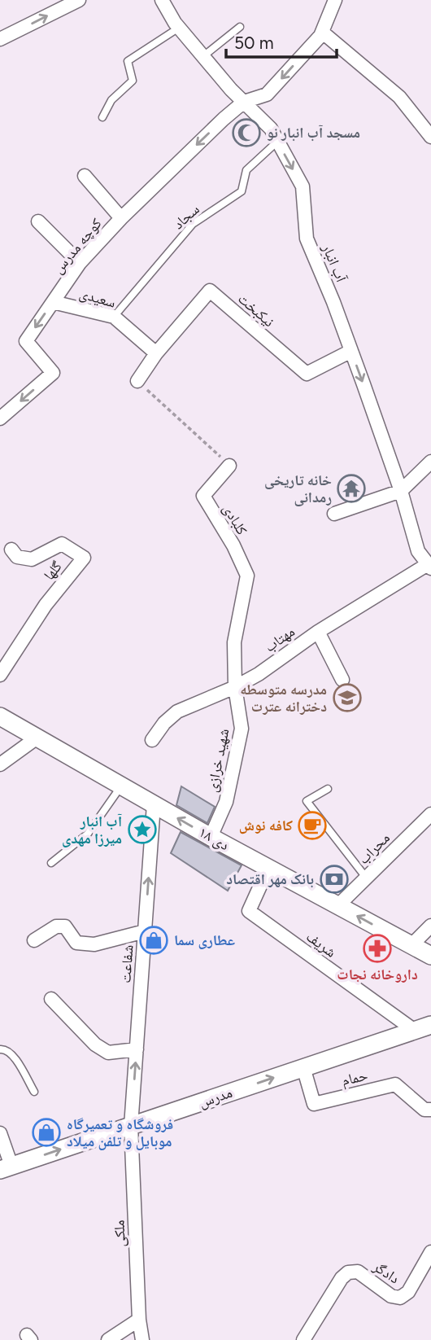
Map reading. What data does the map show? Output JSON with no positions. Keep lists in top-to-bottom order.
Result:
{
  "streets": {
    "main road": ["۱۸ دی", "مدرس"],
    "street": [
      "کوچه مدرس",
      "آب انبار",
      "سعیدی",
      "نیکبخت",
      "کلبادی",
      "گلها",
      "مهتاب",
      "شهید خرازی",
      "محراب",
      "شریف",
      "شفاعت",
      "حمام",
      "ملکی",
      "دادگر"
    ],
    "lane": ["سجاد"]
  },
  "crossings": [
    ["سجاد", "آب انبار"],
    ["سجاد", "سعیدی"],
    ["کوچه مدرس", "آب انبار"],
    ["کوچه مدرس", "سعیدی"],
    ["آب انبار", "نیکبخت"],
    ["آب انبار", "مهتاب"],
    ["سعیدی", "نیکبخت"],
    ["کلبادی", "مهتاب"],
    ["کلبادی", "شهید خرازی"],
    ["مهتاب", "شهید خرازی"],
    ["شهید خرازی", "۱۸ دی"],
    ["۱۸ دی", "محراب"],
    ["۱۸ دی", "شریف"],
    ["۱۸ دی", "شفاعت"],
    ["شریف", "مدرس"],
    ["شفاعت", "مدرس"],
    ["شفاعت", "ملکی"],
    ["حمام", "مدرس"],
    ["مدرس", "ملکی"]
  ],
  "one_way": [
    "کوچه مدرس",
    "آب انبار",
    "شفاعت",
    "مدرس"
  ],
  "places": {
    "mosque": ["مسجد آب انبار نو"],
    "temple": ["خانه تاریخی رمدانی"],
    "school or university": ["مدرسه متوسطه دخترانه عترت"],
    "cafe": ["کافه نوش"],
    "place": ["آب انبار میرزا مهدی"],
    "bank": ["بانک مهر اقتصاد"],
    "shop": ["عطاری سما", "فروشگاه و تعمیرگاه موبایل و تلفن میلاد"],
    "pharmacy": ["داروخانه نجات"]
  },
  "scale_bar": "50 m"
}
